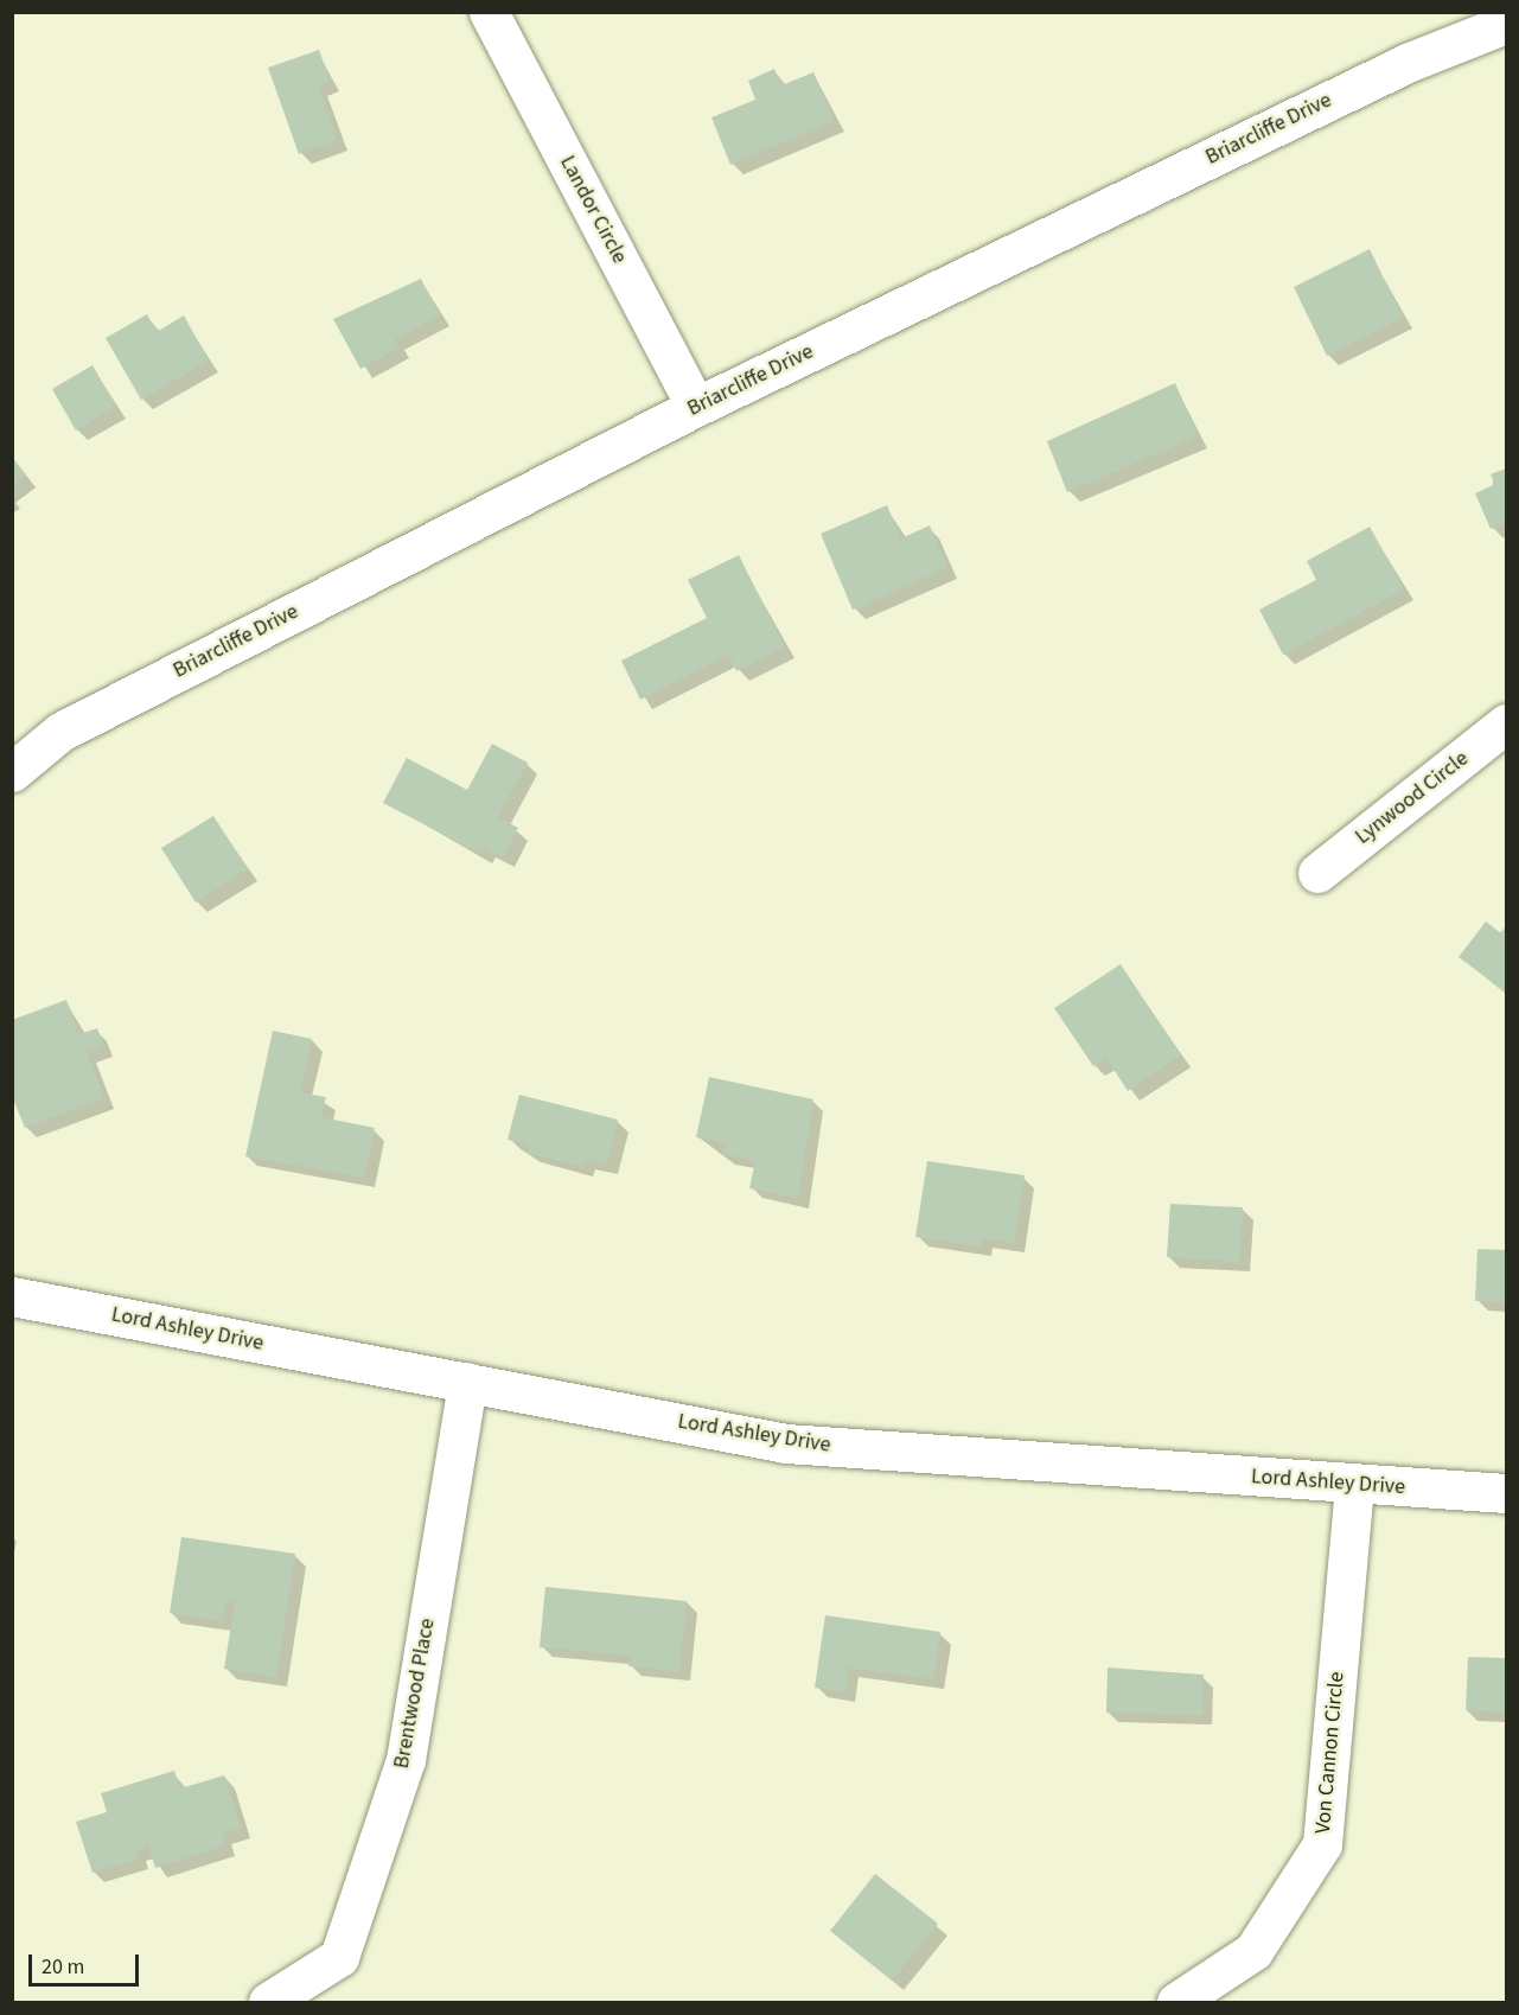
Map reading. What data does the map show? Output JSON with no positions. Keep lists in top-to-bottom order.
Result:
{
  "streets": {
    "street": [
      "Briarcliffe Drive",
      "Landor Circle",
      "Lynwood Circle",
      "Lord Ashley Drive",
      "Brentwood Place",
      "Von Cannon Circle"
    ]
  },
  "crossings": [
    ["Briarcliffe Drive", "Landor Circle"],
    ["Lord Ashley Drive", "Brentwood Place"],
    ["Lord Ashley Drive", "Von Cannon Circle"]
  ],
  "scale_bar": "20 m"
}
